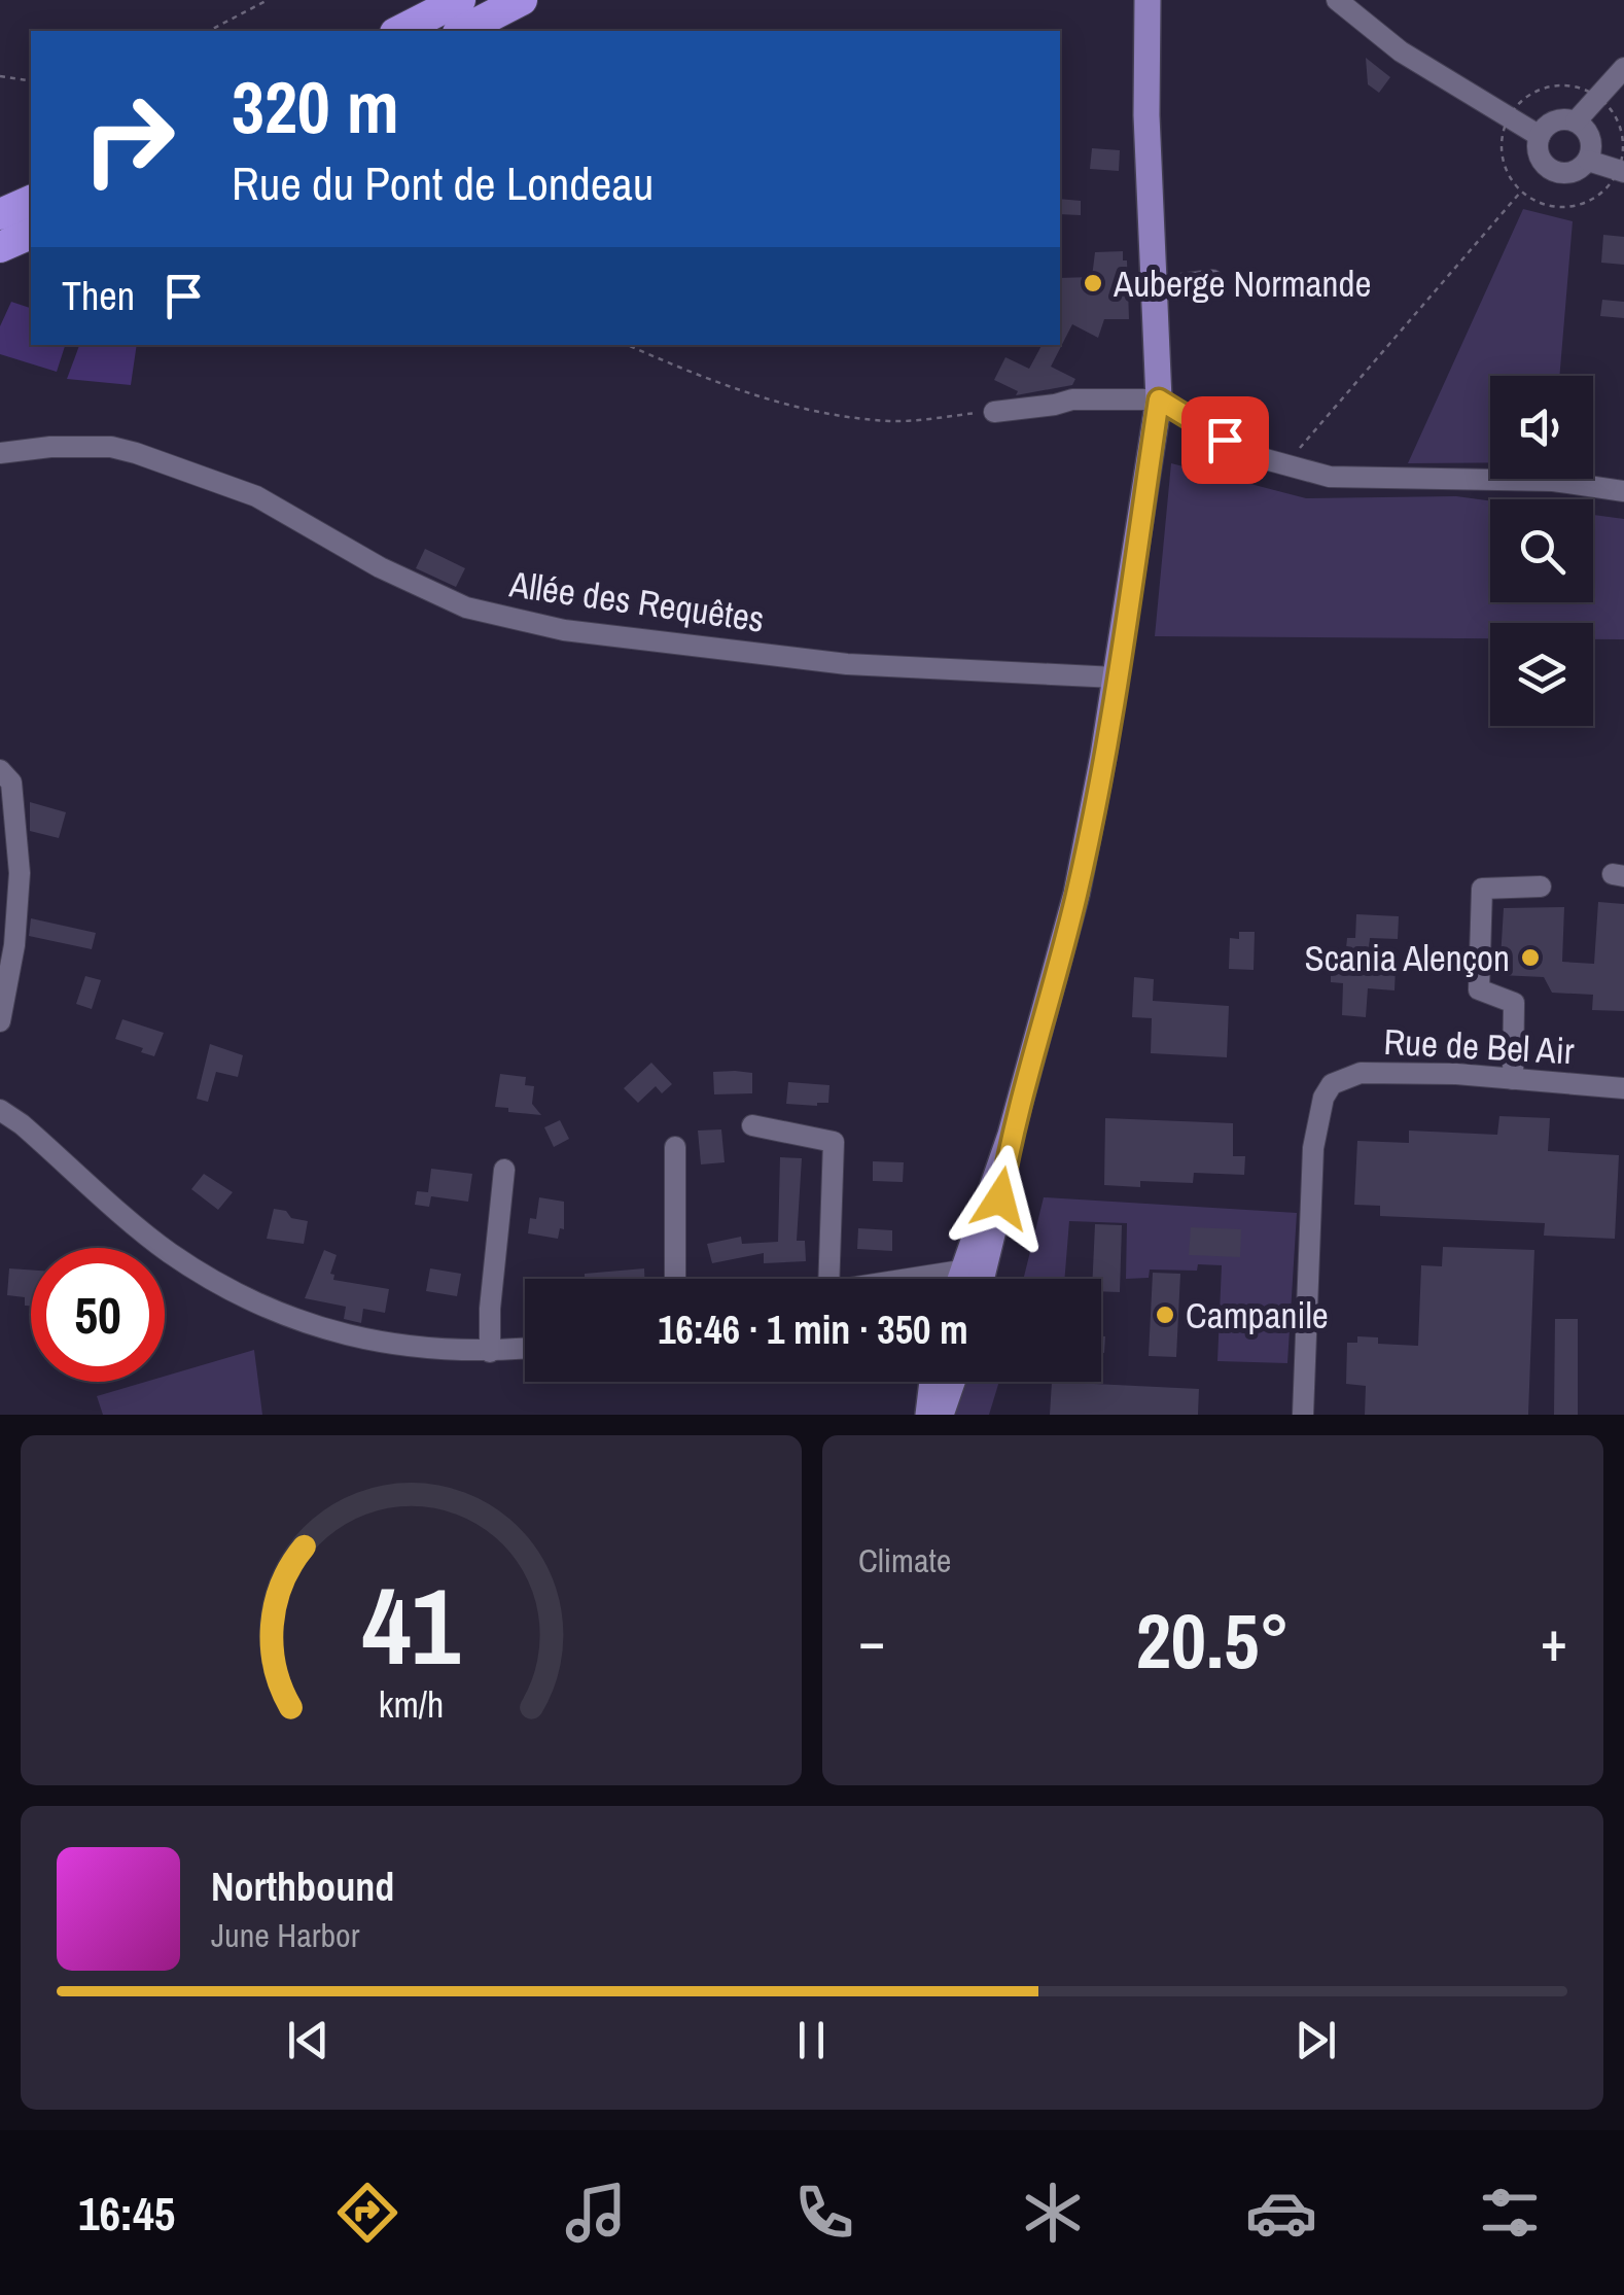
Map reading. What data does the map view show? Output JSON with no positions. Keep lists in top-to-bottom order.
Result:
{
  "streets": {
    "street": ["Allée des Requêtes", "Rue de Bel Air"]
  },
  "places": ["Auberge Normande", "Scania Alençon", "Campanile"],
  "page": {
    "turn": ["320 m", "Rue du Pont de Londeau"],
    "then": "Then",
    "limit": "50",
    "trip": "16:46 · 1 min · 350 m",
    "tile": "Climate",
    "heat": ["−", "20.5°", "+"],
    "song": ["Northbound", "June Harbor"],
    "tabs": "16:45",
    "gauge": ["41", "km/h"]
  }
}
